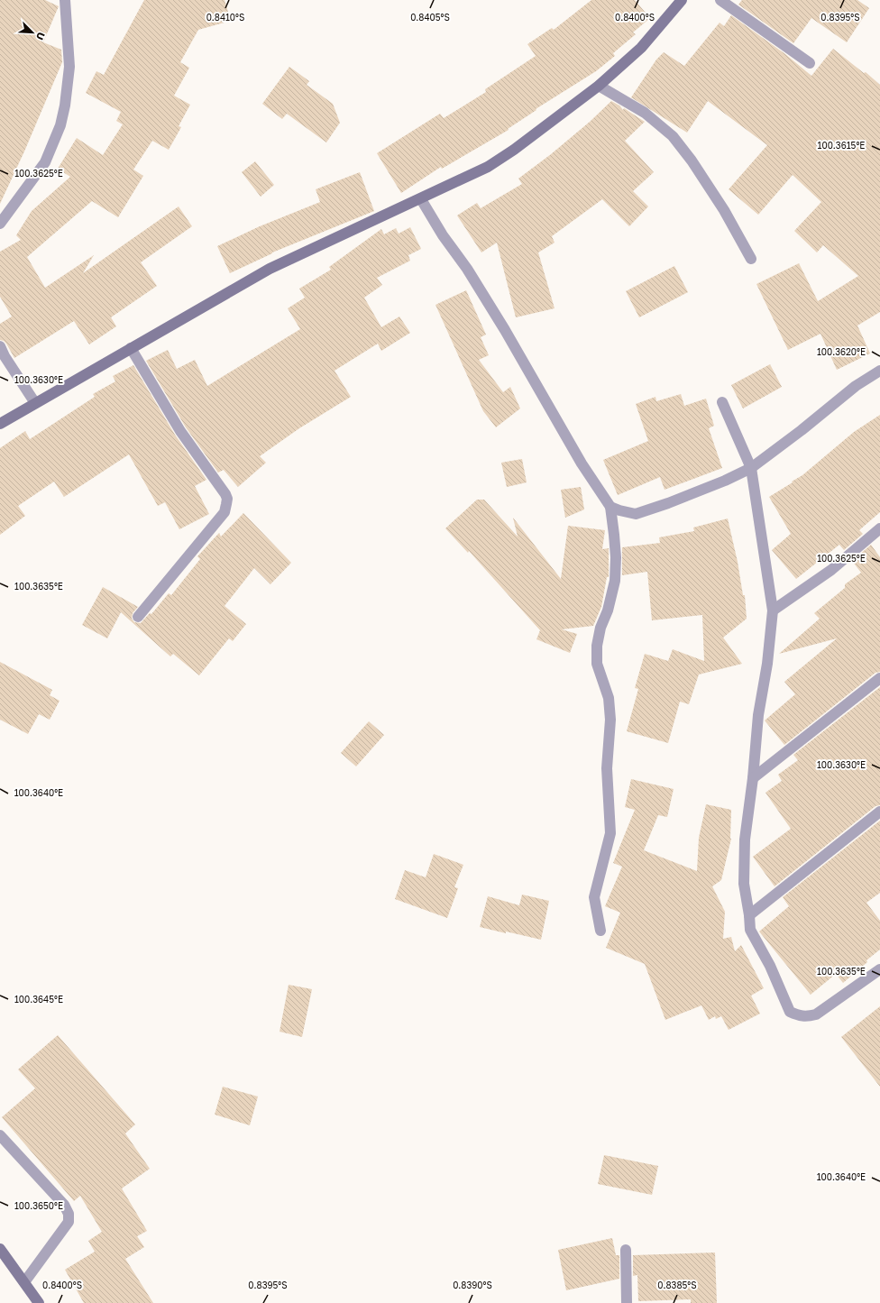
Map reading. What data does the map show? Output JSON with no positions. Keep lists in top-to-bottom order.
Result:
{
  "north": "bottom right",
  "coordinates": [
    "0.8410°S",
    "0.8405°S",
    "0.8400°S",
    "0.8395°S",
    "100.3615°E",
    "100.3625°E",
    "100.3620°E",
    "100.3630°E",
    "100.3635°E",
    "100.3640°E",
    "100.3645°E",
    "100.3650°E",
    "0.8390°S",
    "0.8385°S"
  ]
}
